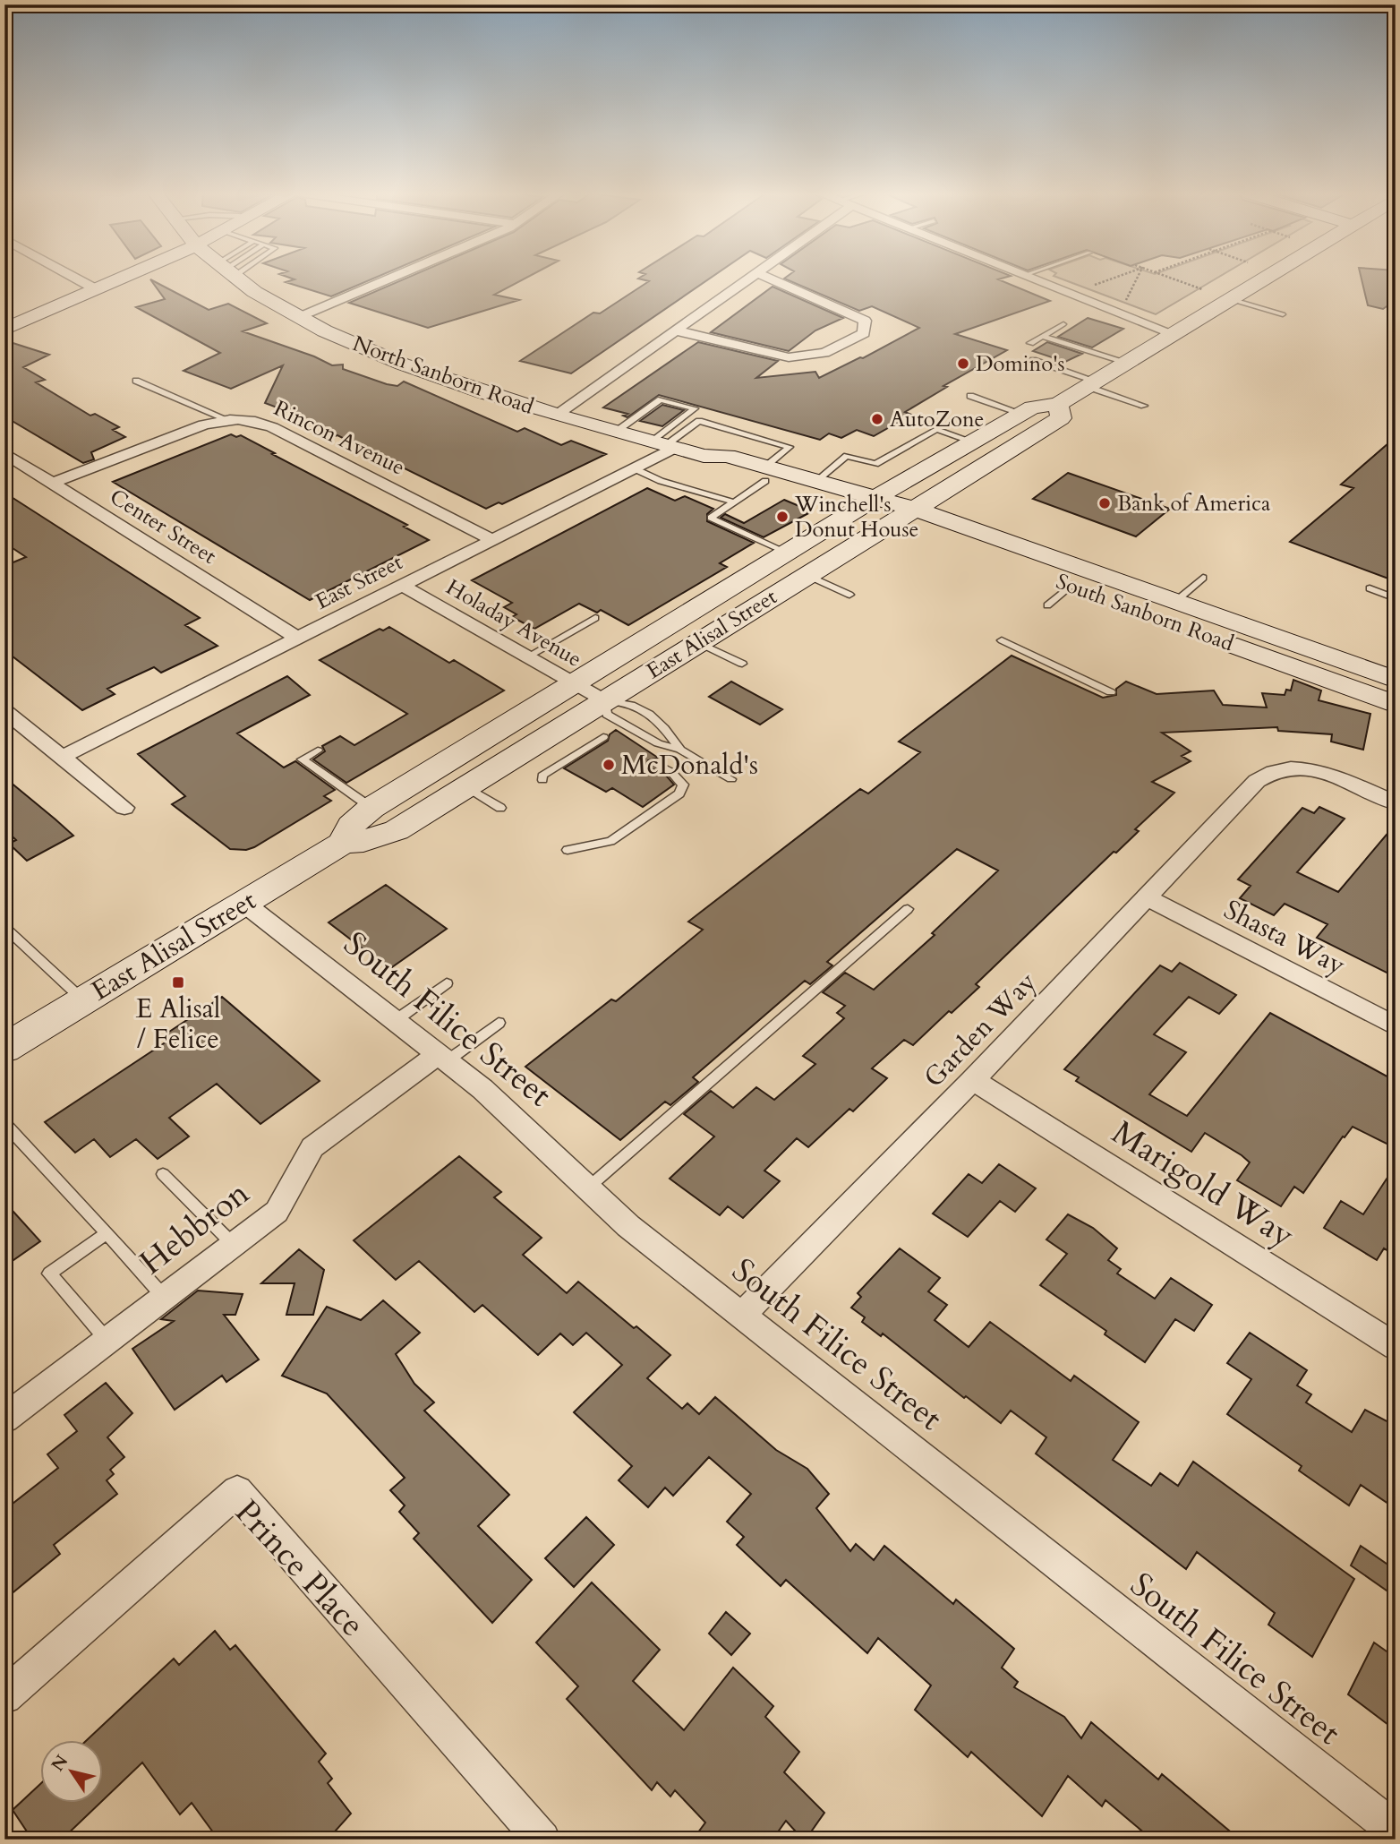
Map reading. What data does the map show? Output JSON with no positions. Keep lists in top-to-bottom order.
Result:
{
  "streets": {
    "main road": ["North Sanborn Road", "South Sanborn Road", "East Alisal Street"],
    "street": [
      "Rincon Avenue",
      "Center Street",
      "East Street",
      "Holaday Avenue",
      "Shasta Way",
      "South Filice Street",
      "Garden Way",
      "Marigold Way",
      "Hebbron",
      "Prince Place"
    ]
  },
  "crossings": [
    ["North Sanborn Road", "East Street"],
    ["North Sanborn Road", "South Sanborn Road"],
    ["North Sanborn Road", "East Alisal Street"],
    ["Rincon Avenue", "Center Street"],
    ["Rincon Avenue", "East Street"],
    ["Center Street", "East Street"],
    ["East Street", "Holaday Avenue"],
    ["South Sanborn Road", "East Alisal Street"],
    ["Holaday Avenue", "East Alisal Street"],
    ["East Alisal Street", "South Filice Street"],
    ["Shasta Way", "Garden Way"],
    ["South Filice Street", "Garden Way"],
    ["South Filice Street", "Hebbron"],
    ["Garden Way", "Marigold Way"]
  ],
  "places": {
    "other": [
      "Domino's",
      "AutoZone",
      "Bank of America",
      "Winchell's Donut House",
      "McDonald's"
    ],
    "transit": ["E Alisal / Felice"]
  },
  "north": "top left"
}
